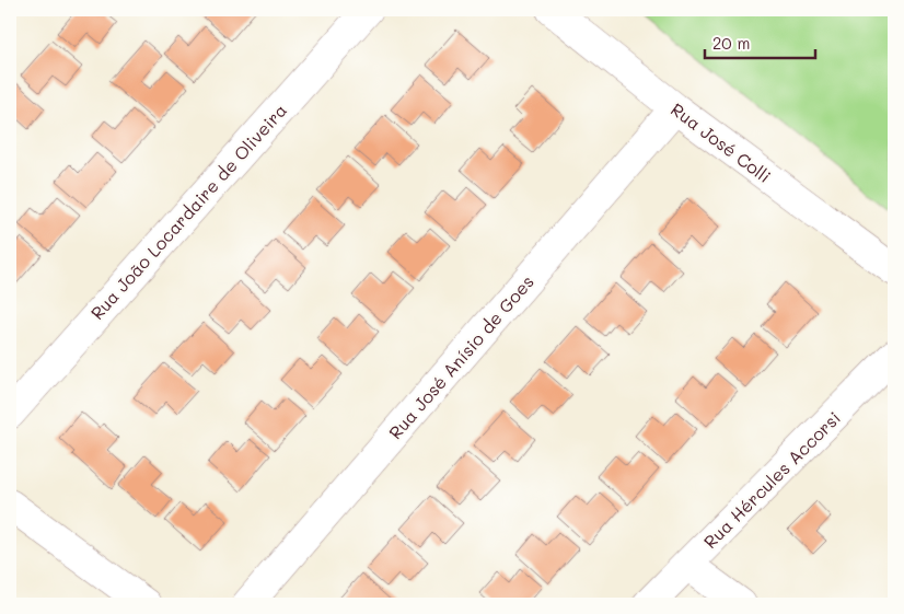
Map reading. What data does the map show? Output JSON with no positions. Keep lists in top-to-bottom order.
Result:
{
  "streets": {
    "street": [
      "Rua José Colli",
      "Rua João Locardaire de Oliveira",
      "Rua José Anísio de Goes",
      "Rua Hércules Accorsi"
    ]
  },
  "crossings": [
    ["Rua José Colli", "Rua José Anísio de Goes"]
  ],
  "scale_bar": "20 m"
}
